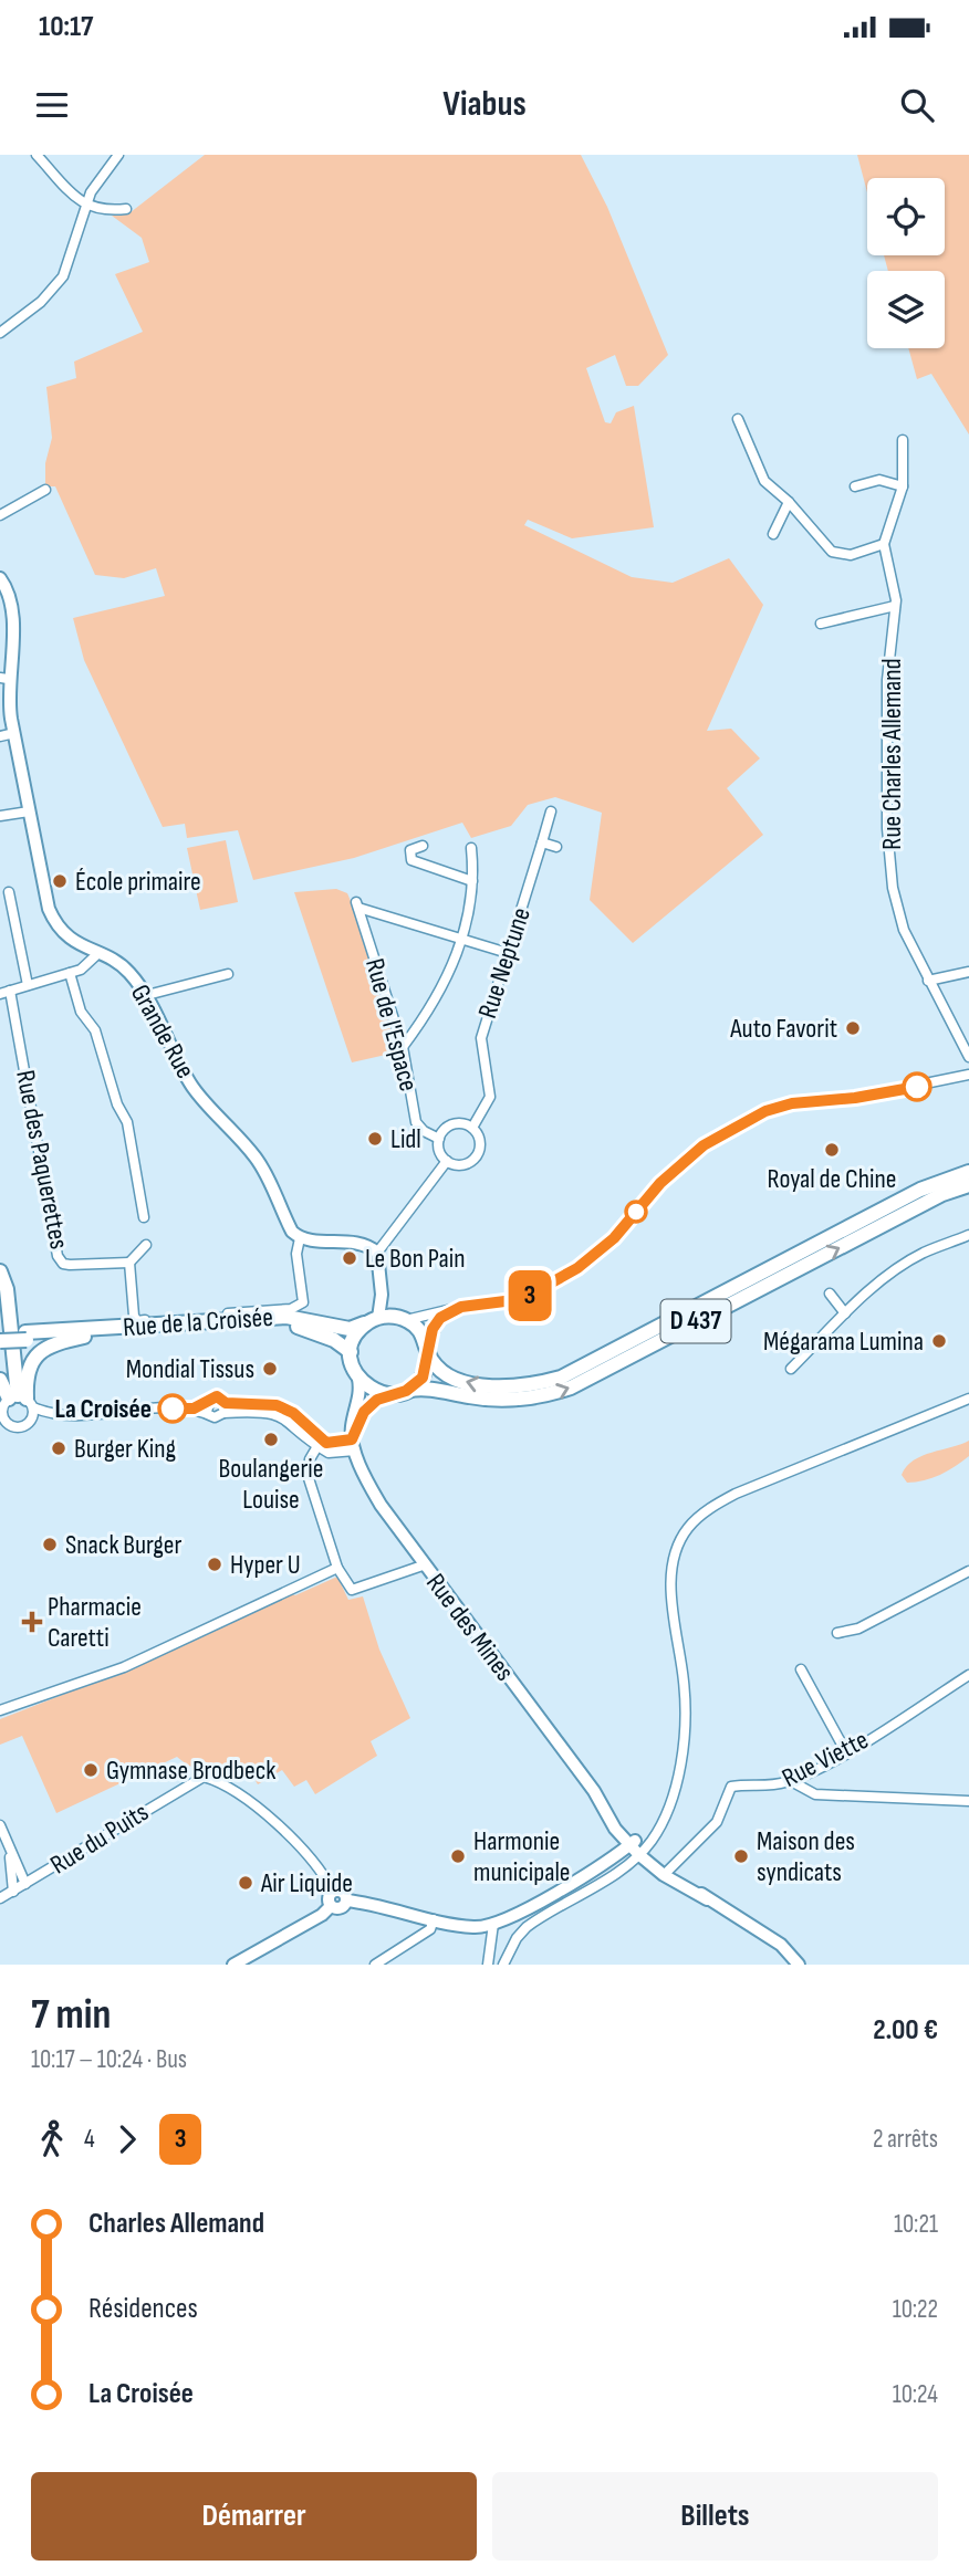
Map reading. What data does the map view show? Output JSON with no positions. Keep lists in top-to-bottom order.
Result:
{
  "streets": {
    "main road": ["D 437", "Rue de la Croisée"],
    "street": [
      "Rue Charles Allemand",
      "Rue Neptune",
      "Rue de l'Espace",
      "Grande Rue",
      "Rue des Paquerettes",
      "Rue des Mines",
      "Rue Viette",
      "Rue du Puits"
    ]
  },
  "crossings": [
    ["Rue Neptune", "Rue de l'Espace"],
    ["D 437", "Rue de la Croisée"],
    ["Rue des Mines", "Rue Viette"]
  ],
  "places": {
    "other": [
      "École primaire",
      "Auto Favorit",
      "Lidl",
      "Royal de Chine",
      "Le Bon Pain",
      "Mégarama Lumina",
      "Mondial Tissus",
      "La Croisée",
      "Boulangerie Louise",
      "Burger King",
      "Snack Burger",
      "Hyper U",
      "Gymnase Brodbeck",
      "Harmonie municipale",
      "Maison des syndicats",
      "Air Liquide"
    ],
    "health": ["Pharmacie Caretti"]
  },
  "lines": ["bus line 3"],
  "page": {
    "status": "10:17",
    "header": "Viabus",
    "on_map": "3",
    "heading": ["7 min", "10:17 – 10:24 · Bus", "2.00 €"],
    "legs": ["4", "3", "2 arrêts"],
    "list": [
      {
        "name": "Charles Allemand",
        "value": "10:21"
      },
      {
        "name": "Résidences",
        "value": "10:22"
      },
      {
        "name": "La Croisée",
        "value": "10:24"
      }
    ],
    "buttons": ["Démarrer", "Billets"]
  }
}
